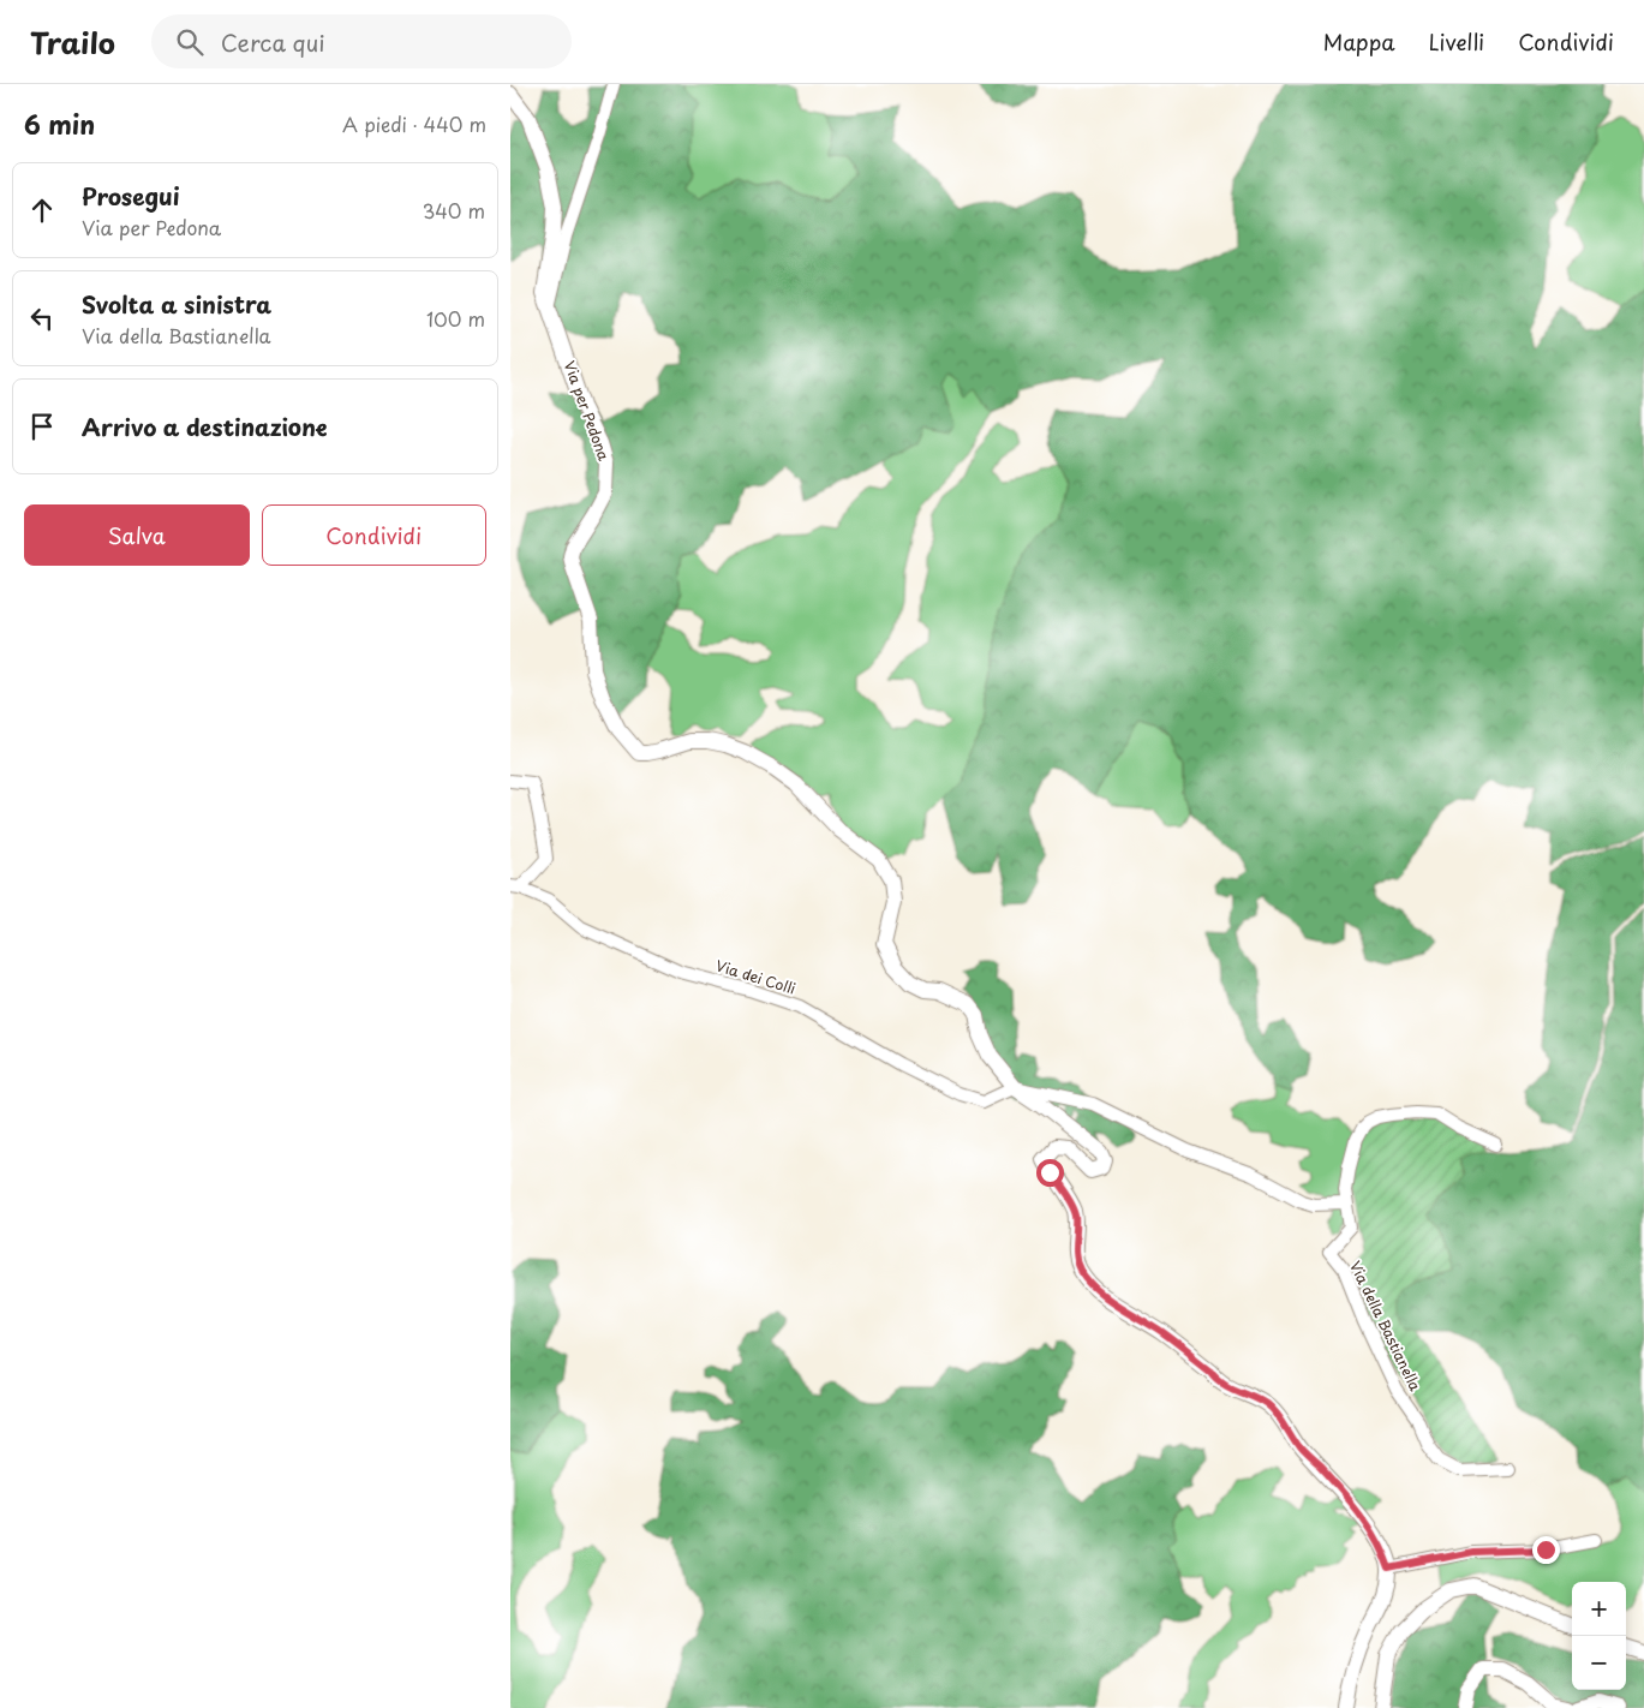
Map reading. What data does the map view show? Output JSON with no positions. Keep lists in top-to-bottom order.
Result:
{
  "streets": {
    "street": ["Via per Pedona", "Via dei Colli", "Via della Bastianella"]
  },
  "crossings": [
    ["Via per Pedona", "Via dei Colli"]
  ],
  "page": {
    "header": "Trailo",
    "search": "Cerca qui",
    "nav": ["Mappa", "Livelli", "Condividi"],
    "heading": ["6 min", "A piedi · 440 m"],
    "list": [
      ["Prosegui", "Via per Pedona", "340 m"],
      ["Svolta a sinistra", "Via della Bastianella", "100 m"],
      "Arrivo a destinazione"
    ],
    "buttons": ["Salva", "Condividi"],
    "map_buttons": ["+", "−"]
  }
}
